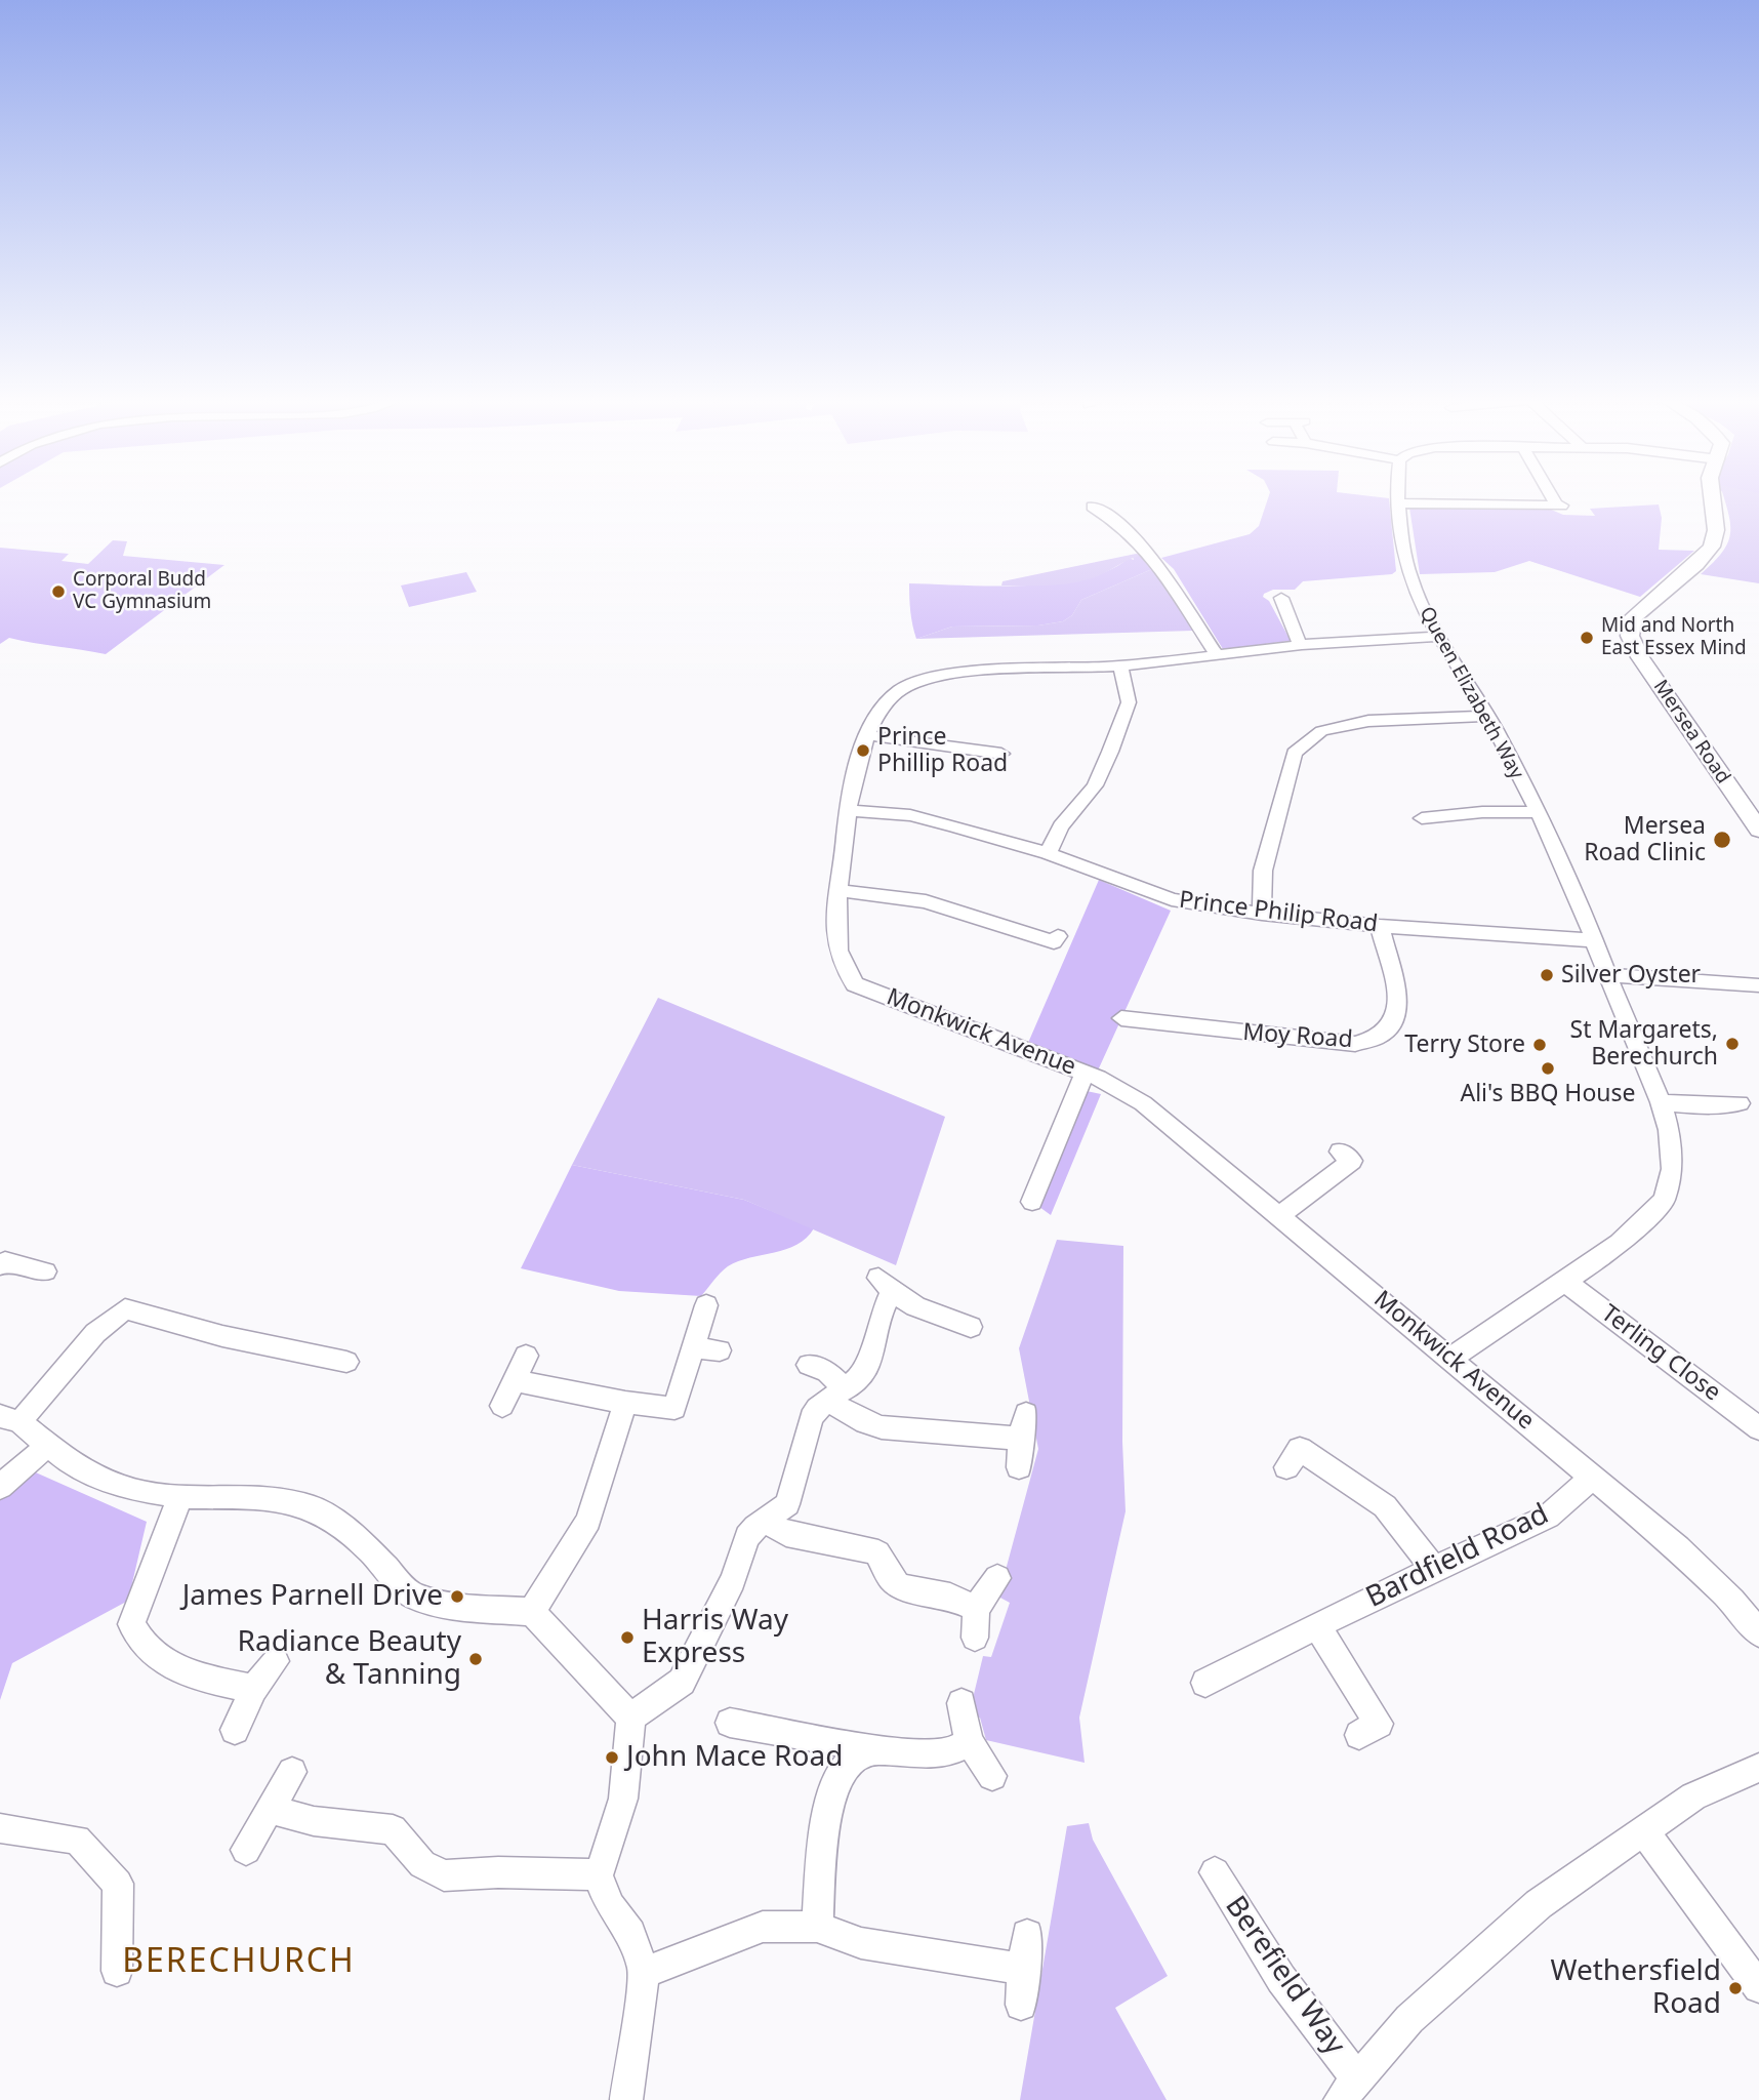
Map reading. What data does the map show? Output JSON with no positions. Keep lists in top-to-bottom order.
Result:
{
  "streets": {
    "main road": ["Mersea Road"],
    "street": [
      "Queen Elizabeth Way",
      "Prince Philip Road",
      "Monkwick Avenue",
      "Moy Road",
      "Terling Close",
      "Bardfield Road",
      "Berefield Way"
    ]
  },
  "crossings": [
    ["Queen Elizabeth Way", "Prince Philip Road"],
    ["Queen Elizabeth Way", "Monkwick Avenue"],
    ["Queen Elizabeth Way", "Terling Close"],
    ["Prince Philip Road", "Monkwick Avenue"],
    ["Prince Philip Road", "Moy Road"],
    ["Monkwick Avenue", "Bardfield Road"]
  ],
  "districts": ["BERECHURCH"],
  "places": [
    "Corporal Budd VC Gymnasium",
    "Mid and North East Essex Mind",
    "Prince Phillip Road",
    "Mersea Road Clinic",
    "Silver Oyster",
    "St Margarets, Berechurch",
    "Terry Store",
    "Ali's BBQ House",
    "James Parnell Drive",
    "Harris Way Express",
    "Radiance Beauty & Tanning",
    "John Mace Road",
    "Wethersfield Road"
  ]
}
